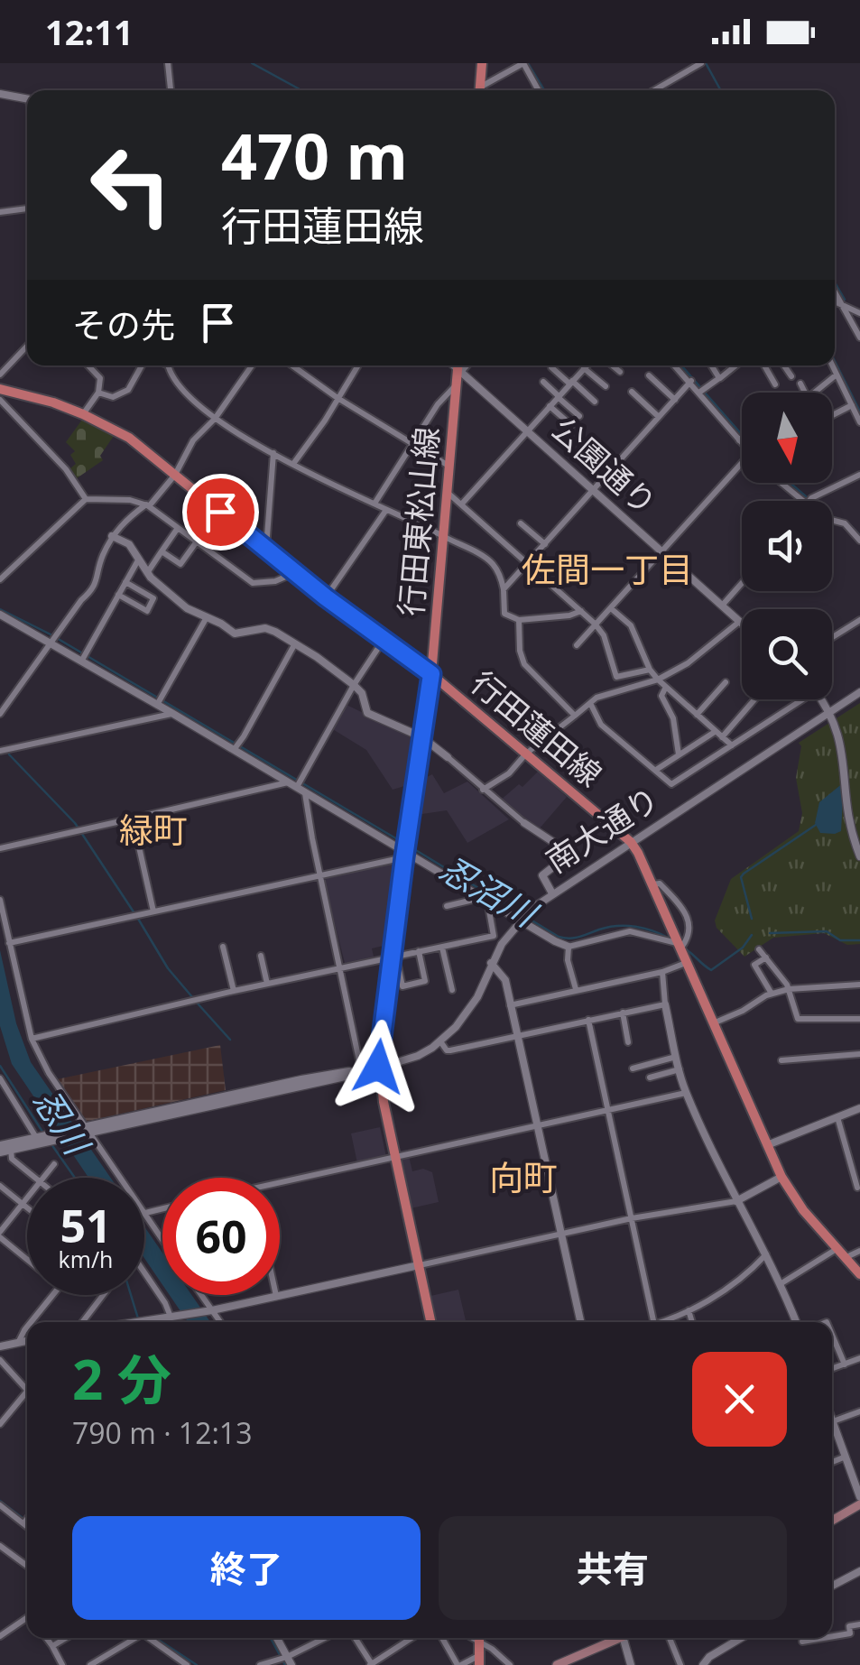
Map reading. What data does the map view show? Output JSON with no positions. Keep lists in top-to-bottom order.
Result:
{
  "streets": {
    "main road": ["行田東松山線", "行田蓮田線"],
    "street": ["公園通り", "南大通り"]
  },
  "crossings": [
    ["公園通り", "行田東松山線"],
    ["行田東松山線", "行田蓮田線"],
    ["行田東松山線", "南大通り"],
    ["行田蓮田線", "南大通り"]
  ],
  "districts": ["佐間一丁目", "緑町", "向町"],
  "water": ["忍沼川", "忍川"],
  "north": "bottom",
  "page": {
    "status": "12:11",
    "turn": ["470 m", "行田蓮田線"],
    "then": "その先",
    "speed": "51 km/h",
    "limit": "60",
    "heading": ["2 分", "790 m · 12:13"],
    "buttons": ["終了", "共有"]
  }
}
